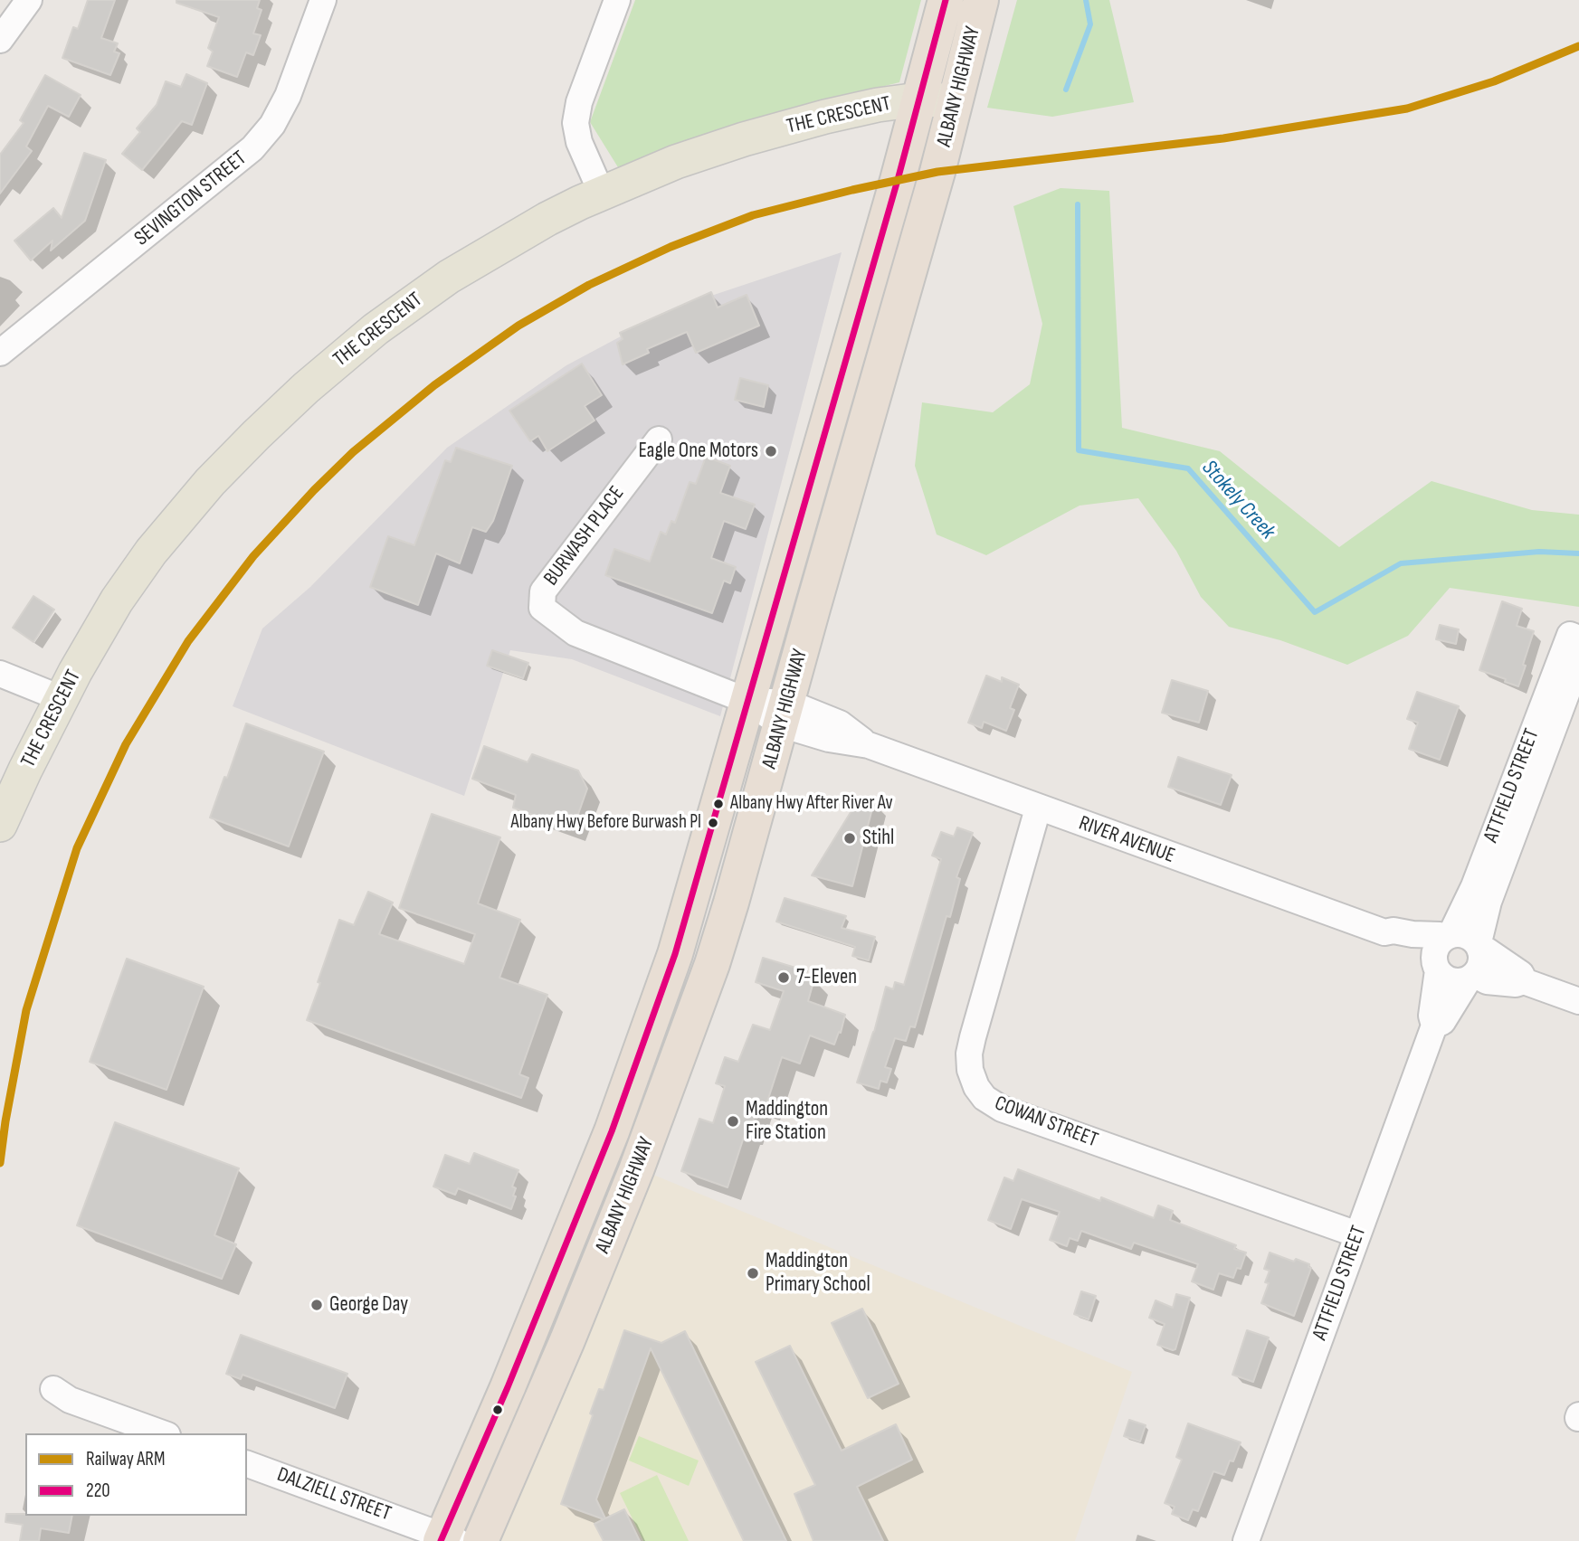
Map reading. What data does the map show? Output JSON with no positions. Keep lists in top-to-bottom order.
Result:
{
  "streets": {
    "highway": ["ALBANY HIGHWAY"],
    "main road": ["THE CRESCENT"],
    "street": [
      "SEVINGTON STREET",
      "BURWASH PLACE",
      "ATTFIELD STREET",
      "RIVER AVENUE",
      "COWAN STREET",
      "DALZIELL STREET"
    ]
  },
  "crossings": [
    ["ALBANY HIGHWAY", "THE CRESCENT"],
    ["ALBANY HIGHWAY", "BURWASH PLACE"],
    ["ALBANY HIGHWAY", "RIVER AVENUE"],
    ["ALBANY HIGHWAY", "DALZIELL STREET"],
    ["BURWASH PLACE", "RIVER AVENUE"],
    ["ATTFIELD STREET", "RIVER AVENUE"],
    ["ATTFIELD STREET", "COWAN STREET"],
    ["RIVER AVENUE", "COWAN STREET"]
  ],
  "water": ["Stokely Creek"],
  "places": [
    "Eagle One Motors",
    "Albany Hwy After River Av",
    "Albany Hwy Before Burwash Pl",
    "Stihl",
    "7-Eleven",
    "Maddington Fire Station",
    "Maddington Primary School",
    "George Day"
  ],
  "lines": ["transit line 220", "rail line ARM"],
  "legend": ["Railway ARM", "220"]
}
